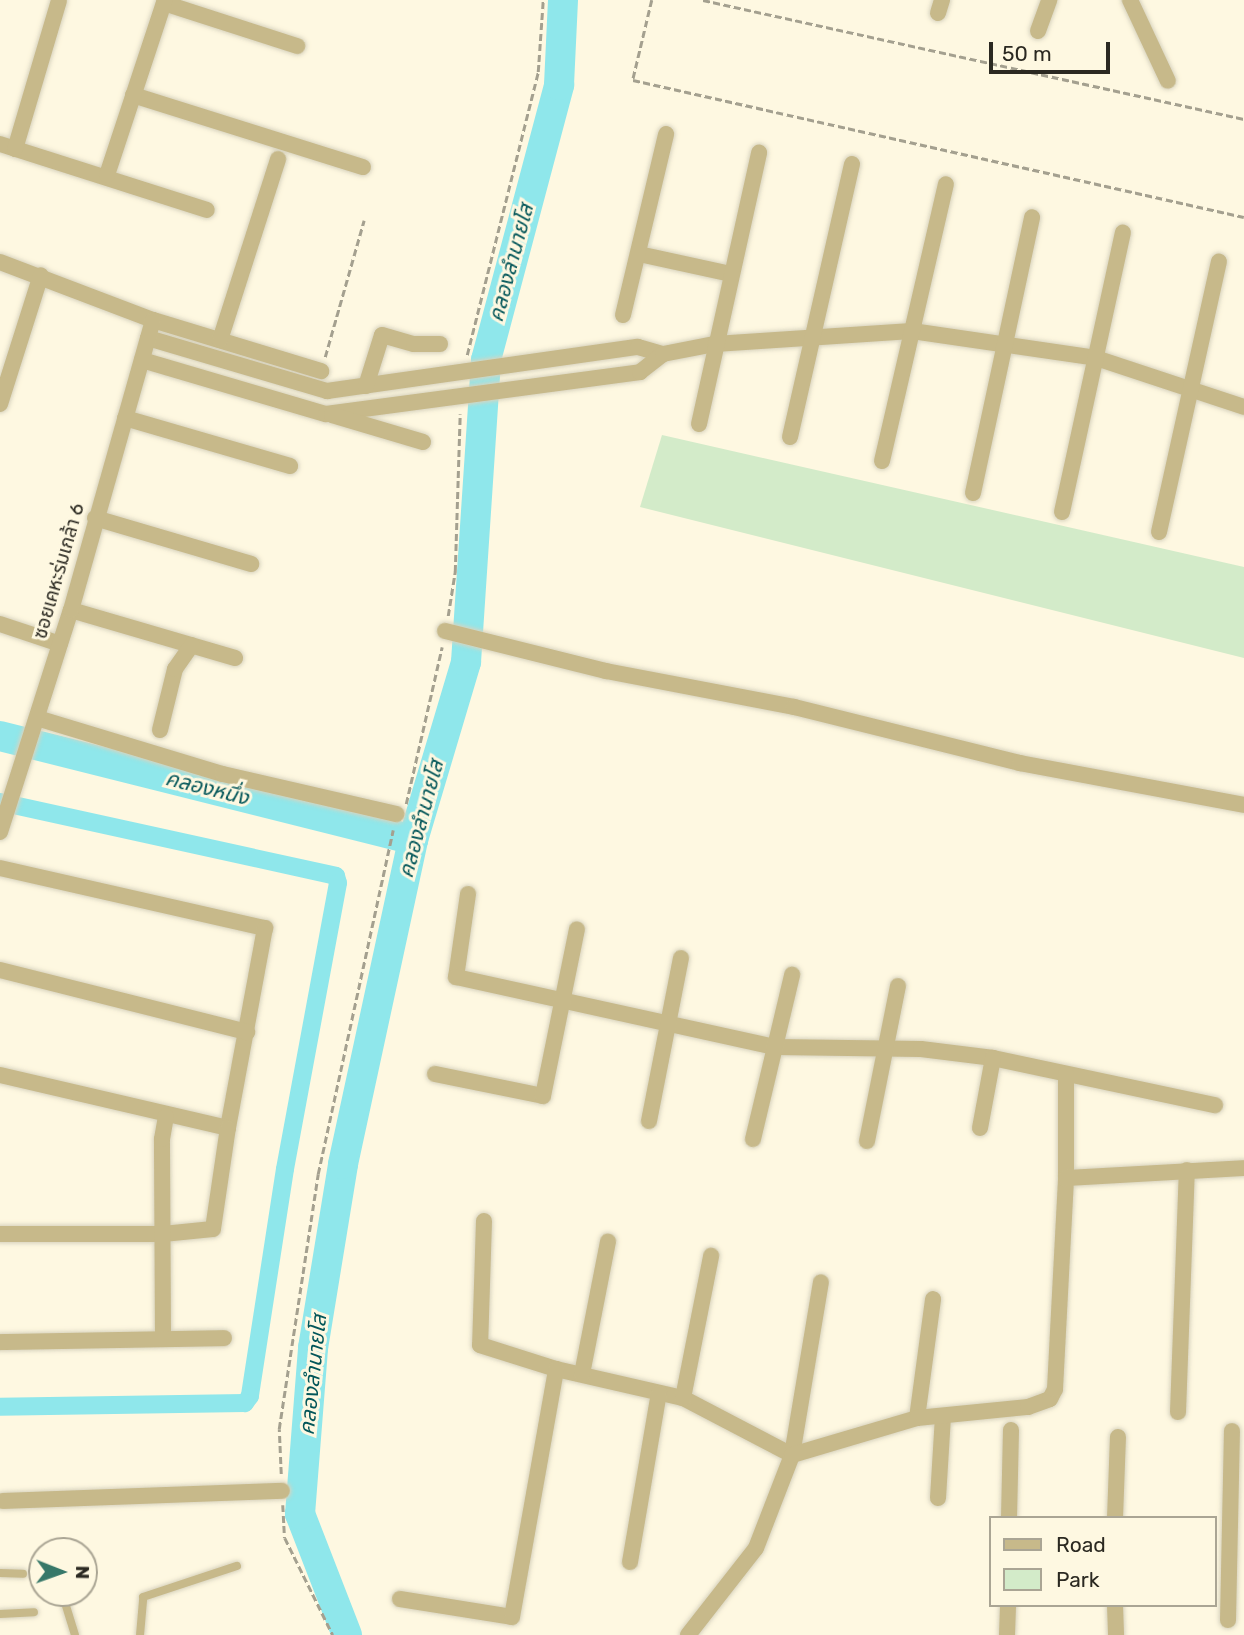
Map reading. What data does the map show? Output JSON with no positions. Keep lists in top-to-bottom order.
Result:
{
  "streets": {
    "street": ["ซอยเคหะร่มเกล้า 6"]
  },
  "water": ["คลองลำนายโส", "คลองหนึ่ง"],
  "legend": ["Road", "Park"],
  "scale_bar": "50 m",
  "north": "right"
}
